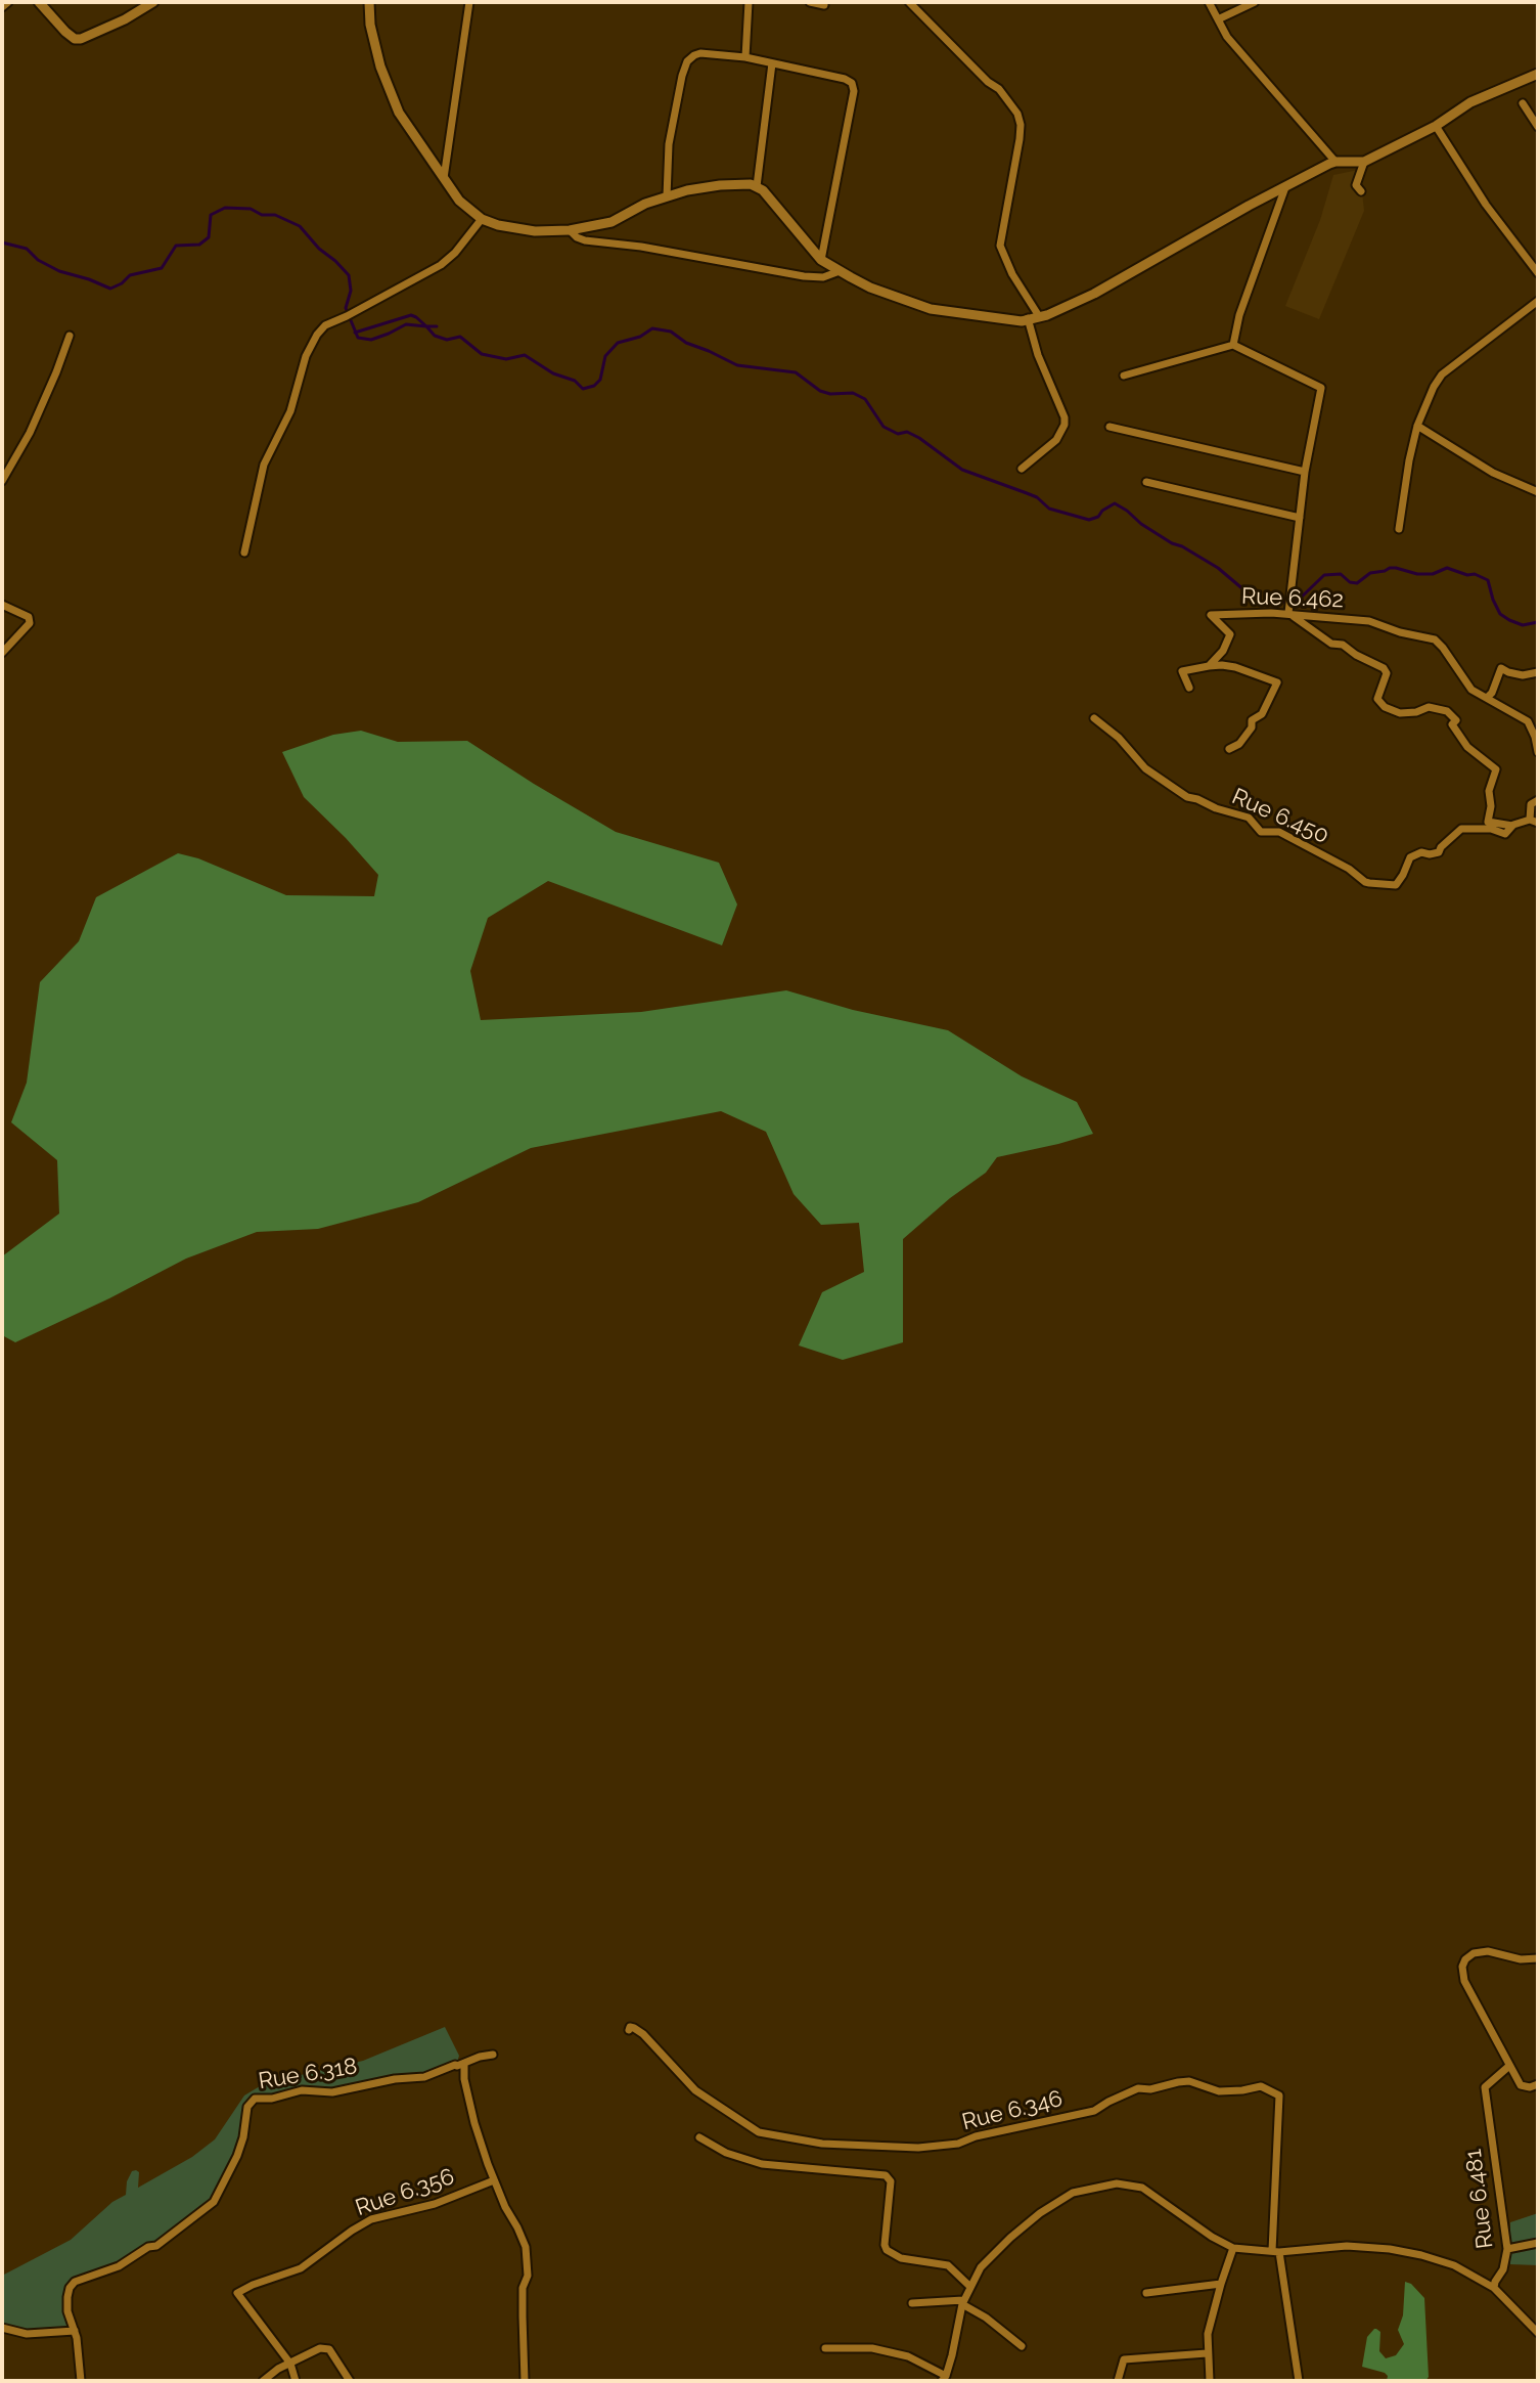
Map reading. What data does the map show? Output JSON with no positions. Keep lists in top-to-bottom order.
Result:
{
  "streets": {
    "street": [
      "Rue 6.462",
      "Rue 6.450",
      "Rue 6.318",
      "Rue 6.346",
      "Rue 6.356",
      "Rue 6.481"
    ]
  }
}
